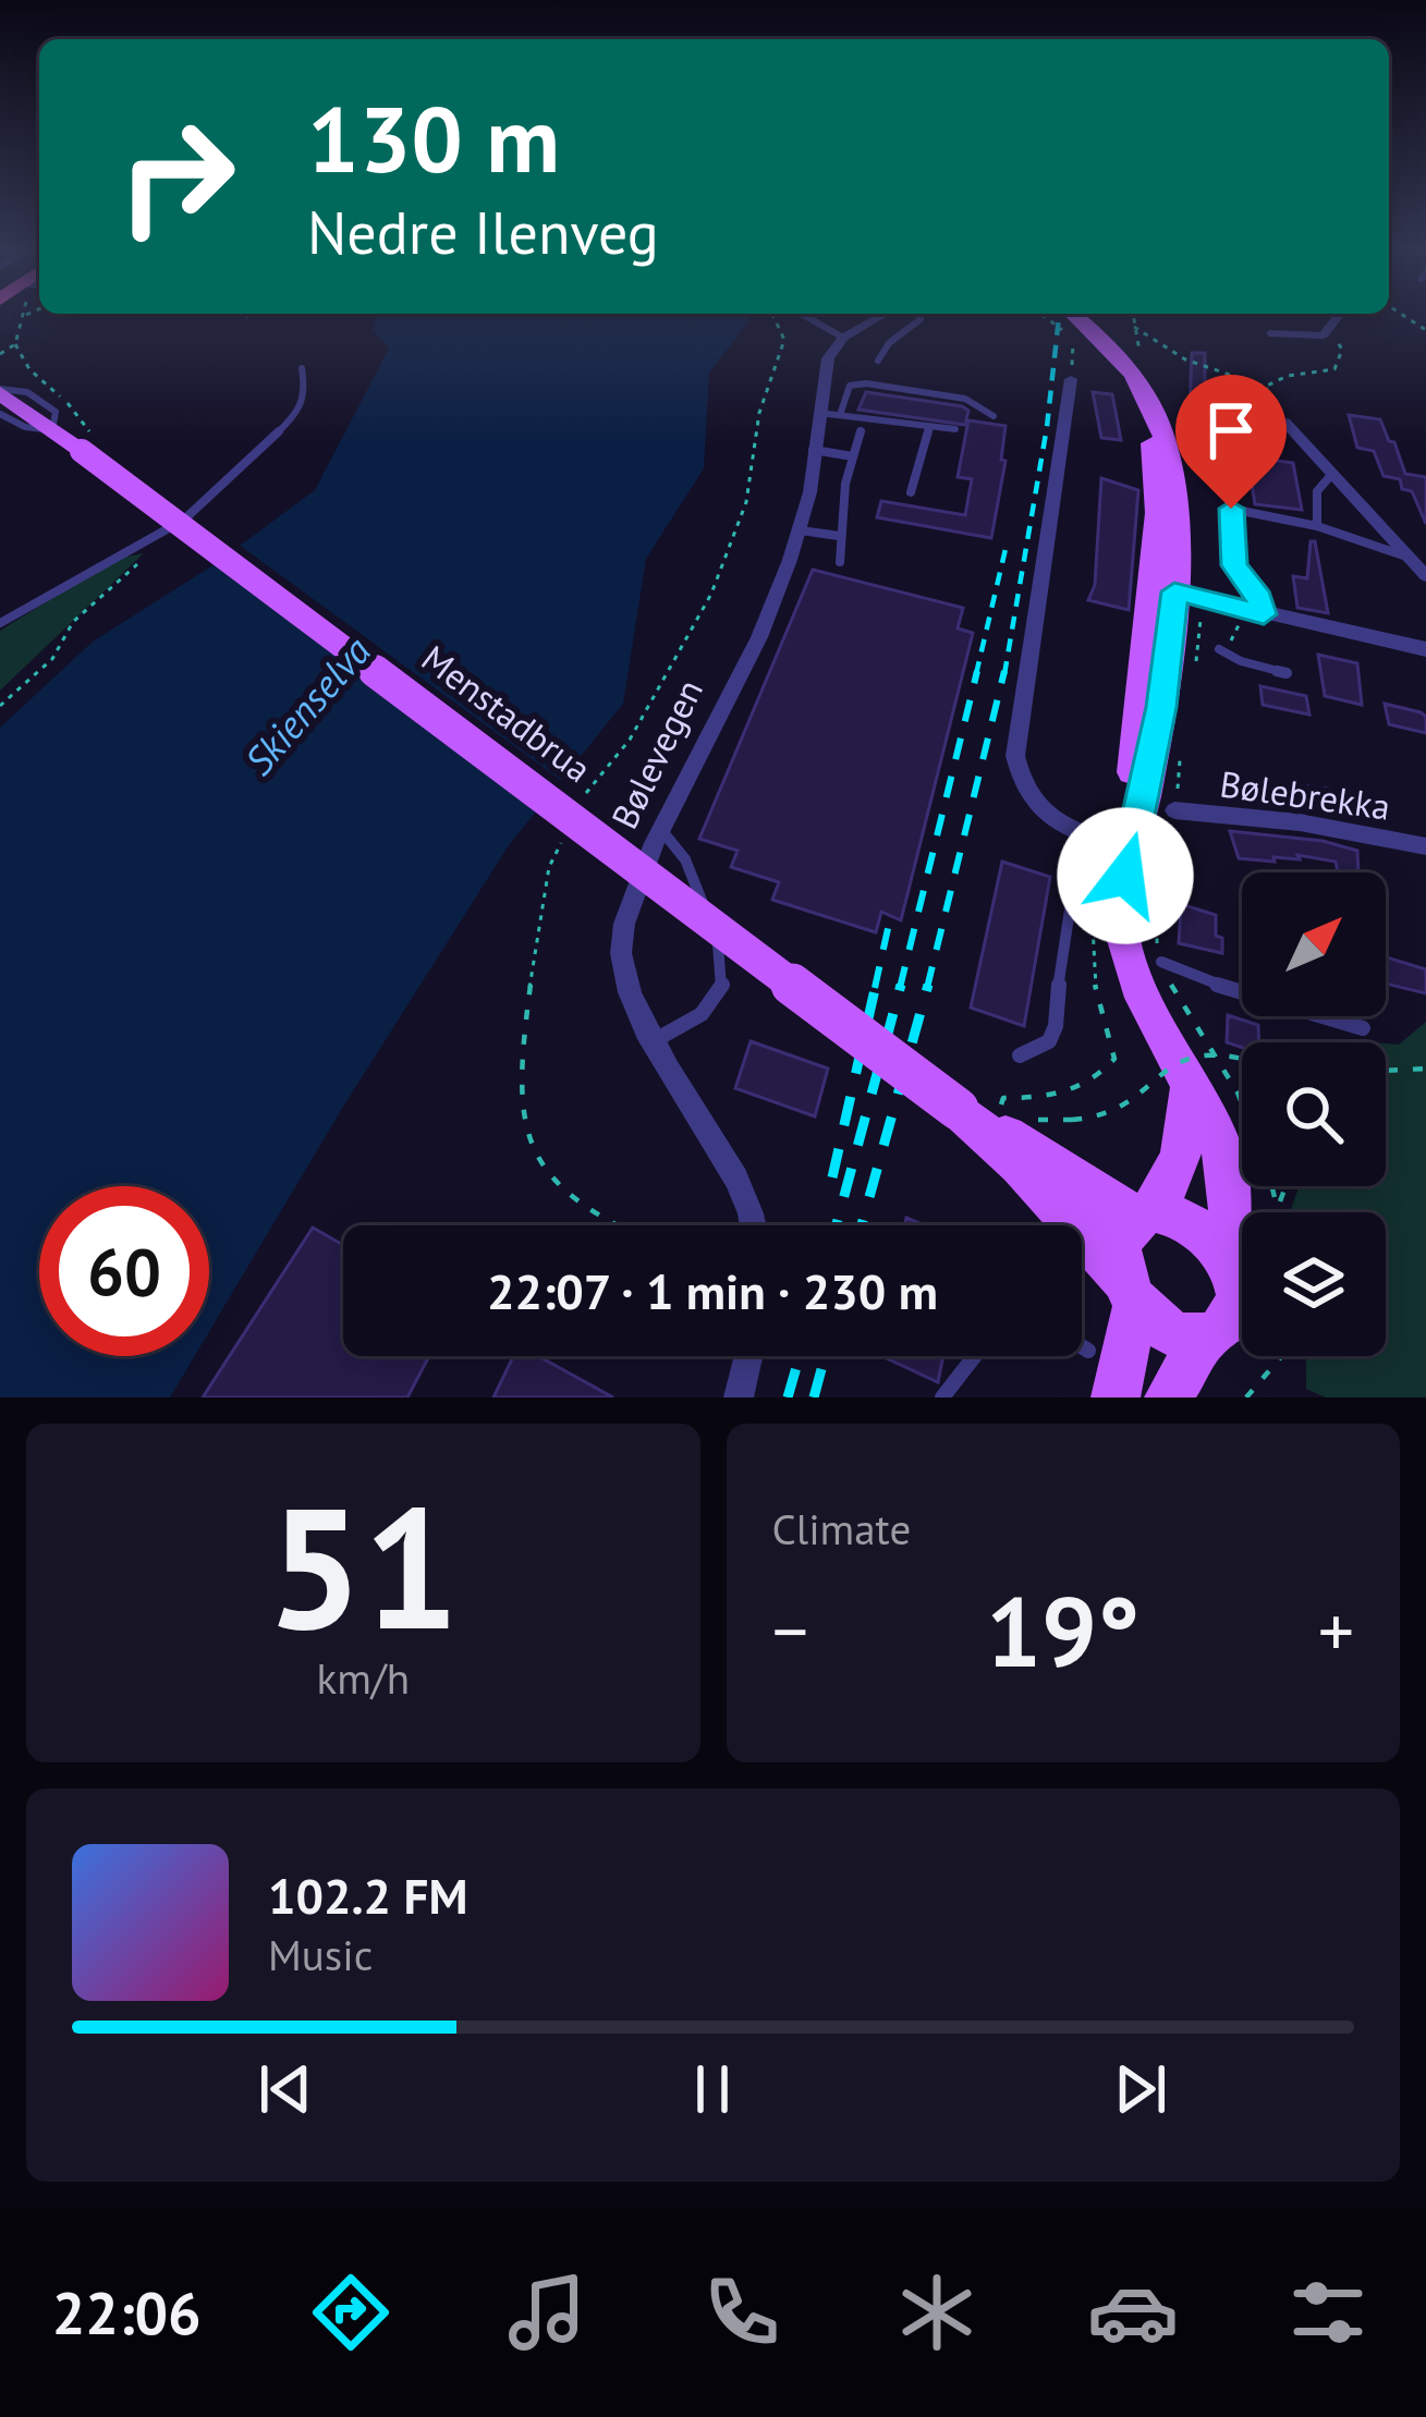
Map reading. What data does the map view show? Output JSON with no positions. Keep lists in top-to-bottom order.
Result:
{
  "streets": {
    "main road": ["Menstadbrua"],
    "street": ["Bølevegen", "Bølebrekka"]
  },
  "water": ["Skienselva"],
  "north": "top right",
  "page": {
    "turn": ["130 m", "Nedre Ilenveg"],
    "limit": "60",
    "trip": "22:07 · 1 min · 230 m",
    "tile": [
      ["51", "km/h"],
      "Climate"
    ],
    "heat": ["−", "19°", "+"],
    "song": ["102.2 FM", "Music"],
    "tabs": "22:06"
  }
}
